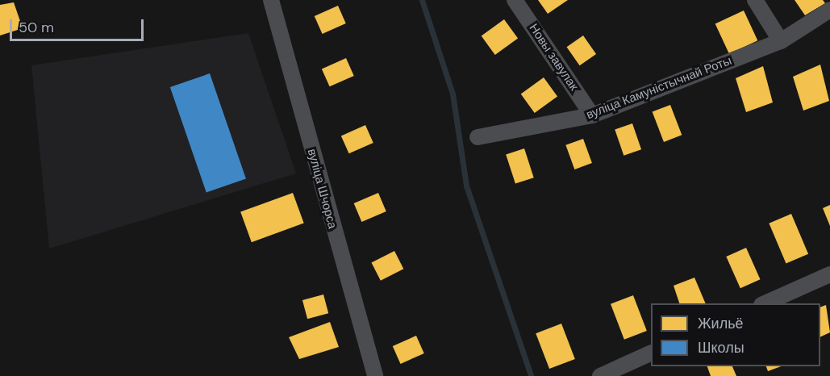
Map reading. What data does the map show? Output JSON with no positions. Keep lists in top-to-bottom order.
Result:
{
  "streets": {
    "street": ["Новы завулак", "вуліца Камуністычнай Роты", "вуліца Шчорса"]
  },
  "crossings": [
    ["Новы завулак", "вуліца Камуністычнай Роты"]
  ],
  "legend": ["Жильё", "Школы"],
  "scale_bar": "50 m"
}
